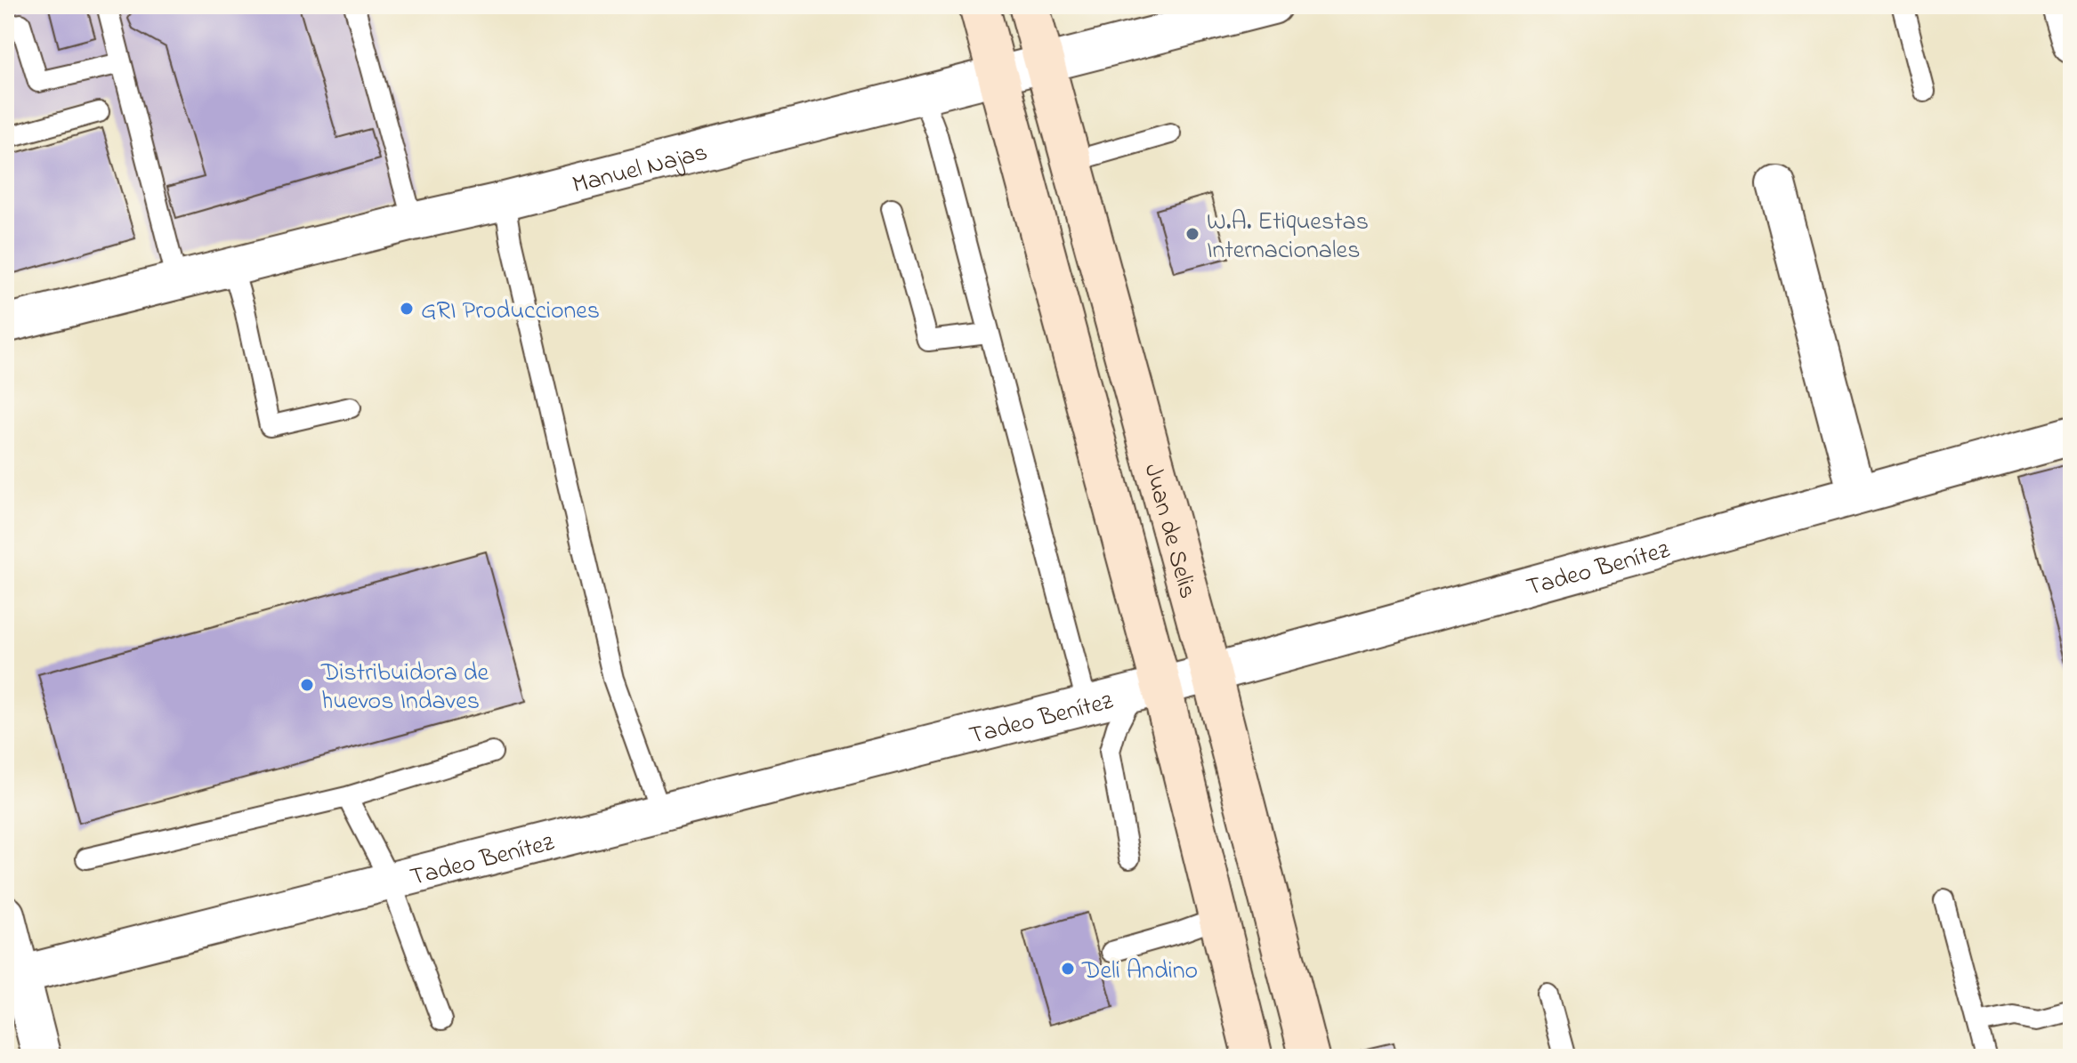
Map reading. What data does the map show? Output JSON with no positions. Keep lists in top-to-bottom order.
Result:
{
  "streets": {
    "main road": ["Juan de Selis"],
    "street": ["Manuel Najas", "Tadeo Benítez"]
  },
  "crossings": [
    ["Manuel Najas", "Juan de Selis"],
    ["Juan de Selis", "Tadeo Benítez"]
  ],
  "places": [
    "W.A. Etiquestas Internacionales",
    "GRI Producciones",
    "Distribuidora de huevos Indaves",
    "Deli Andino"
  ]
}
